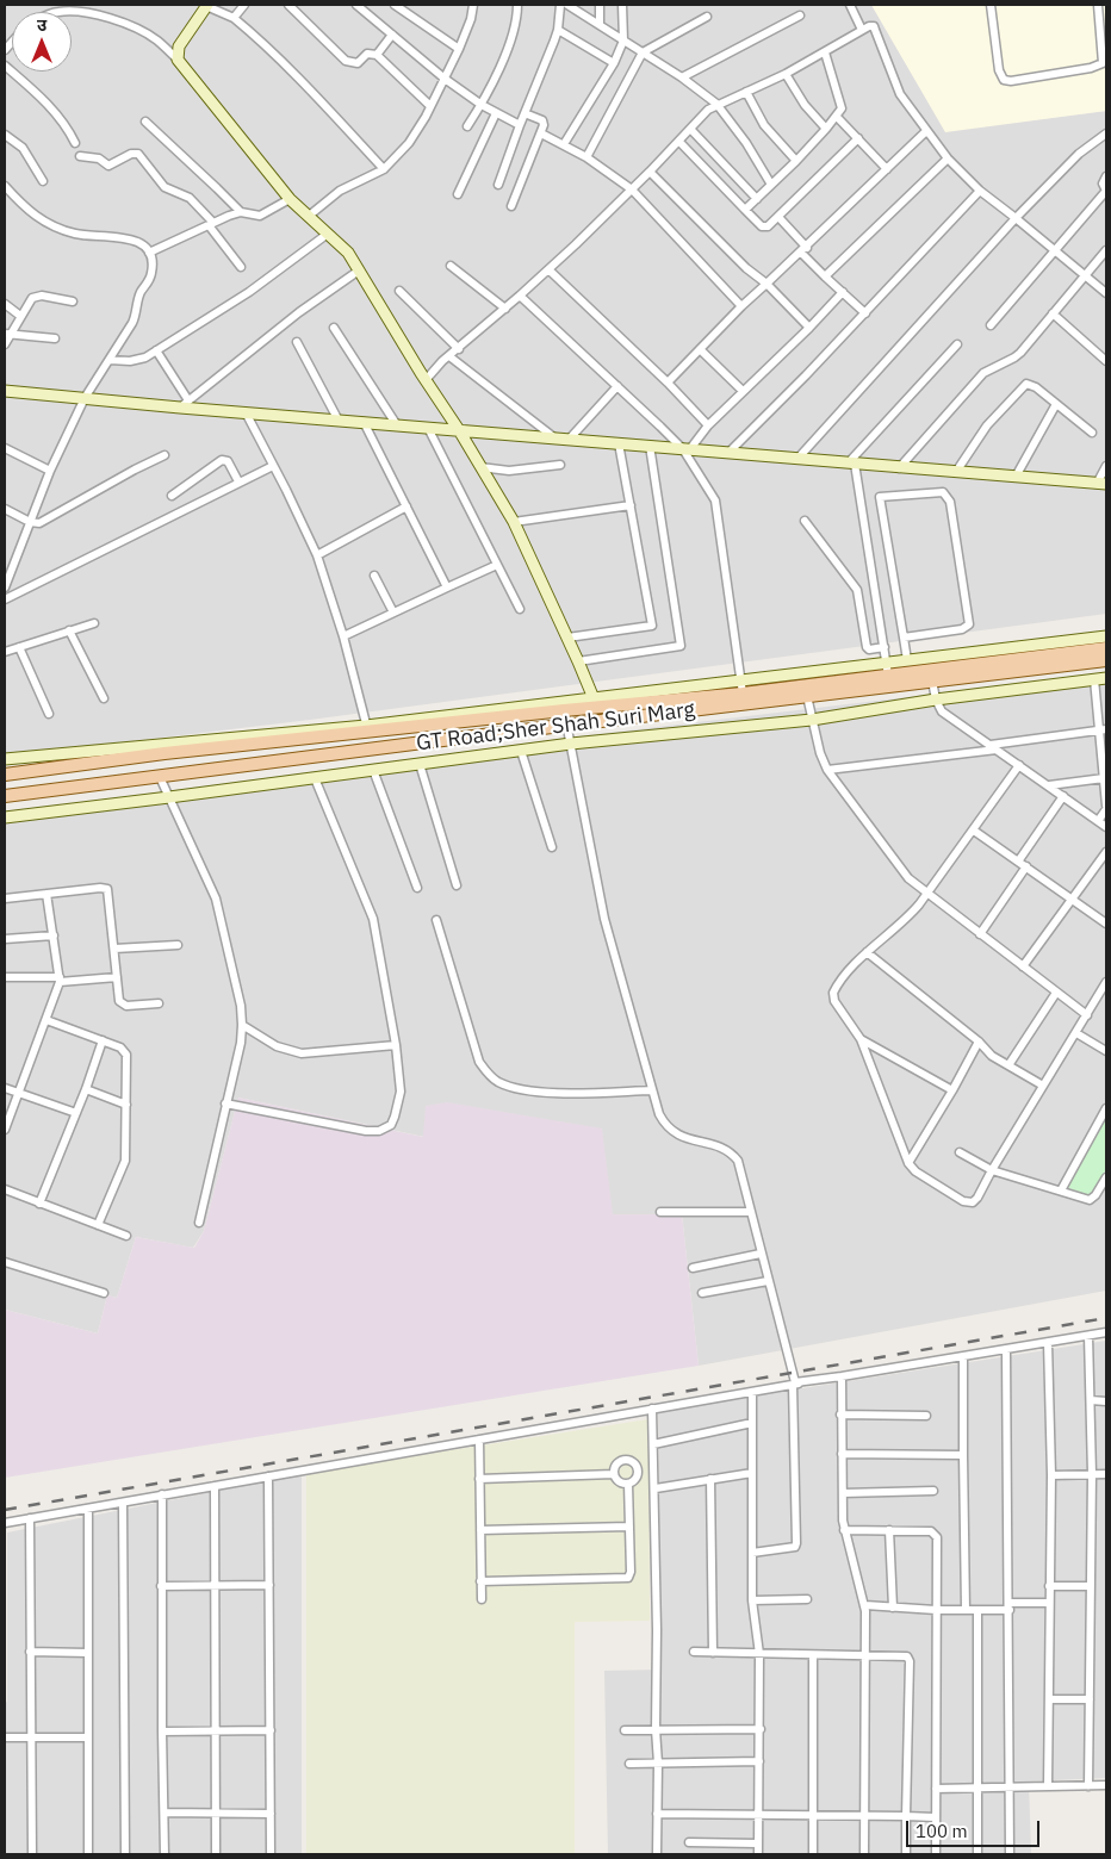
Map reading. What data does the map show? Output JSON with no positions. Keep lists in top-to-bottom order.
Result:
{
  "streets": {
    "main road": ["GT Road;Sher Shah Suri Marg"]
  },
  "scale_bar": "100 m",
  "north": "top"
}
